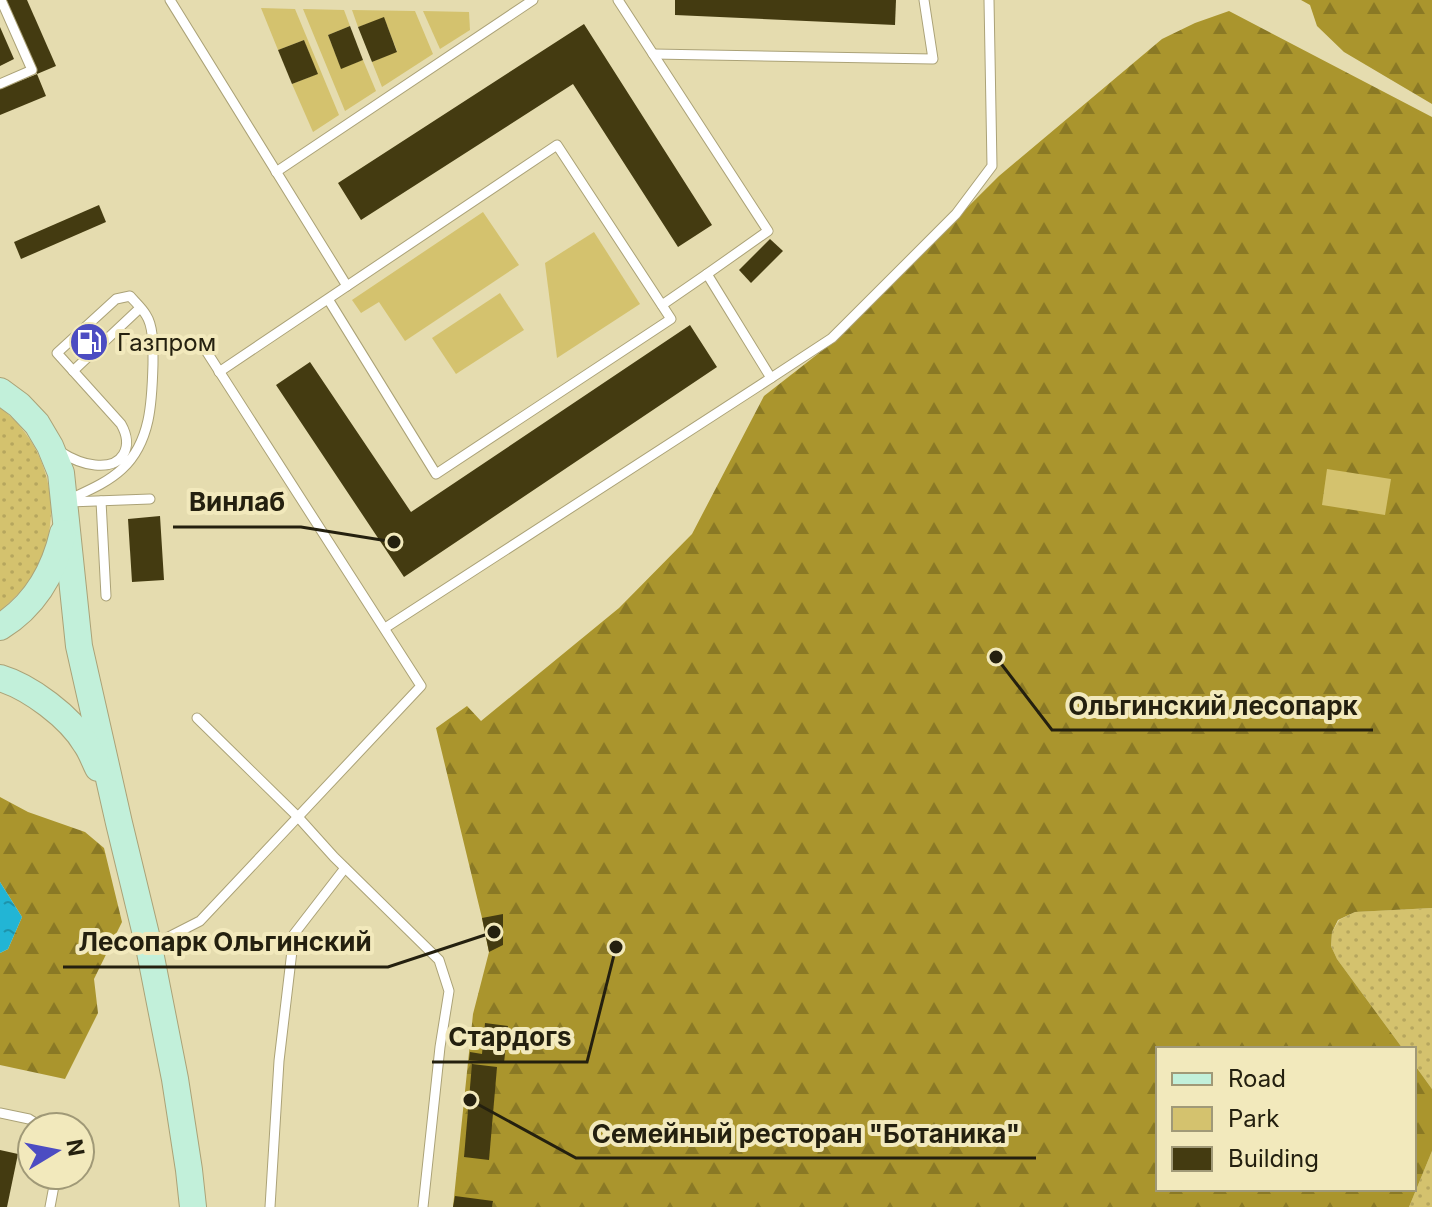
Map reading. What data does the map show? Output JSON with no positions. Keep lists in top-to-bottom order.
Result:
{
  "places": {
    "fuel station": ["Газпром"],
    "other": [
      "Винлаб",
      "Ольгинский лесопарк",
      "Лесопарк Ольгинский",
      "Стардогs",
      "Семейный ресторан \"Ботаника\""
    ]
  },
  "legend": ["Road", "Park", "Building"],
  "north": "right"
}
